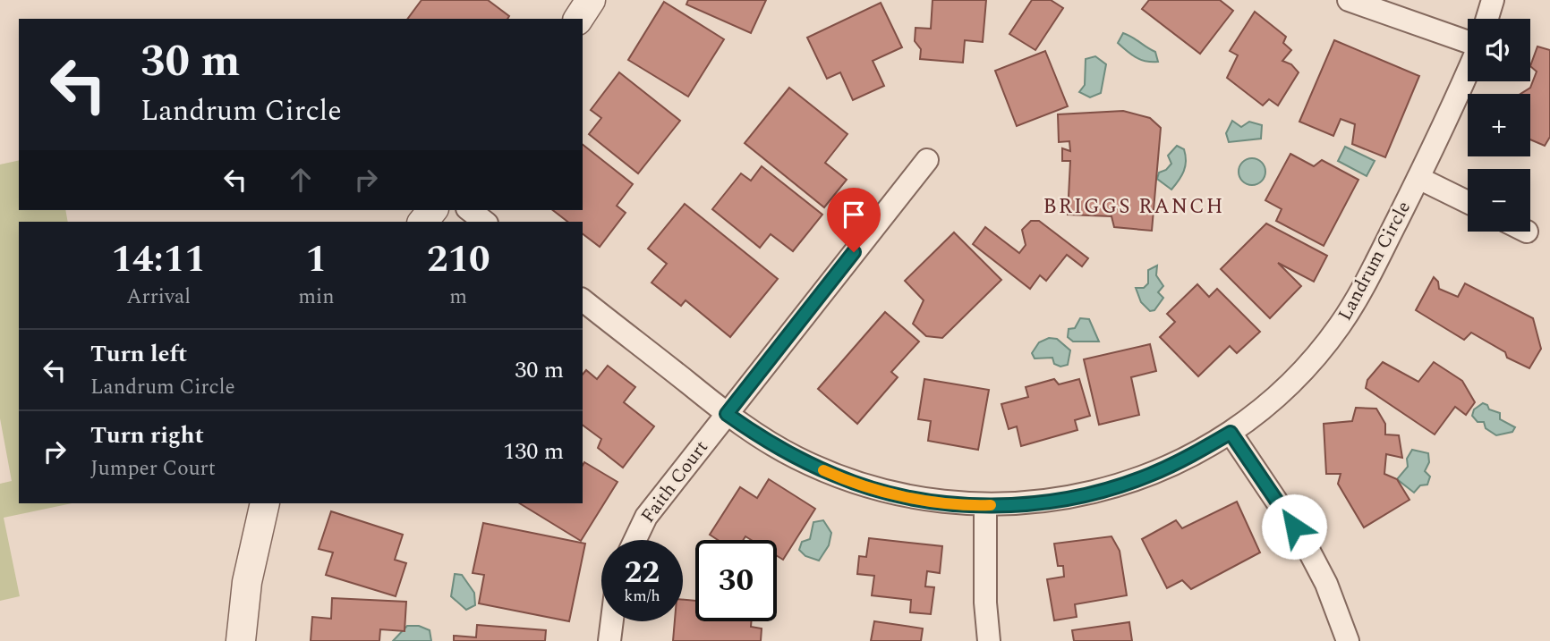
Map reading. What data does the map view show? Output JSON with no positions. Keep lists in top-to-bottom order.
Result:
{
  "streets": {
    "street": ["Landrum Circle", "Faith Court"]
  },
  "crossings": [
    ["Landrum Circle", "Faith Court"]
  ],
  "districts": ["BRIGGS RANCH"],
  "page": {
    "map_buttons": ["+", "−"],
    "turn": ["30 m", "Landrum Circle"],
    "eta": [
      "14:11",
      "Arrival",
      "1",
      "min",
      "210",
      "m"
    ],
    "list": [
      {
        "name": "Turn left",
        "note": "Landrum Circle",
        "value": "30 m"
      },
      {
        "name": "Turn right",
        "note": "Jumper Court",
        "value": "130 m"
      }
    ],
    "speed": "22 km/h",
    "limit": "30"
  }
}
